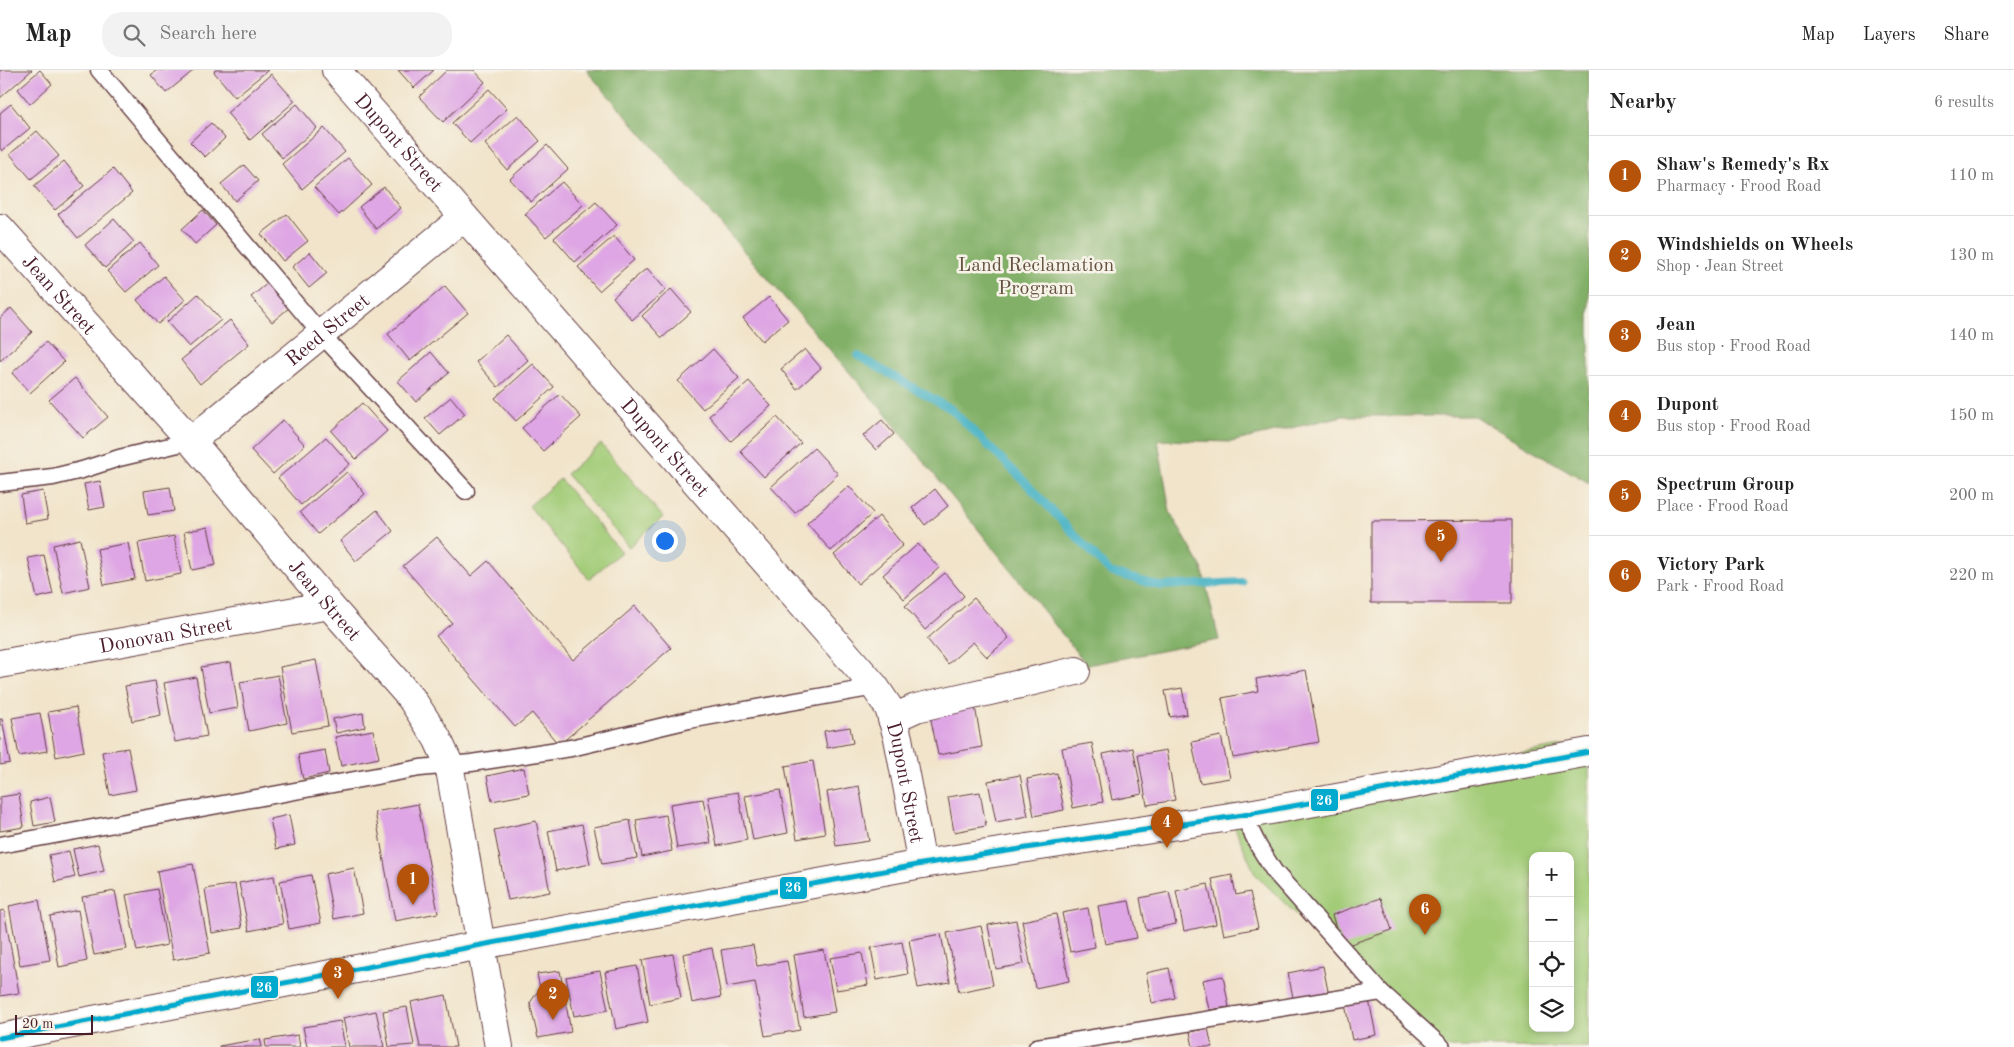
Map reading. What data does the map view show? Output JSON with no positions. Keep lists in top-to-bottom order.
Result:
{
  "streets": {
    "street": [
      "Dupont Street",
      "Jean Street",
      "Reed Street",
      "Donovan Street"
    ]
  },
  "crossings": [
    ["Dupont Street", "Reed Street"],
    ["Jean Street", "Reed Street"],
    ["Jean Street", "Donovan Street"]
  ],
  "parks": ["Land Reclamation Program"],
  "lines": ["transit line 26"],
  "scale_bar": "20 m",
  "page": {
    "header": "Map",
    "search": "Search here",
    "nav": ["Map", "Layers", "Share"],
    "heading": ["Nearby", "6 results"],
    "list": [
      {
        "mark": "1",
        "name": "Shaw's Remedy's Rx",
        "note": "Pharmacy · Frood Road",
        "value": "110 m"
      },
      {
        "mark": "2",
        "name": "Windshields on Wheels",
        "note": "Shop · Jean Street",
        "value": "130 m"
      },
      {
        "mark": "3",
        "name": "Jean",
        "note": "Bus stop · Frood Road",
        "value": "140 m"
      },
      {
        "mark": "4",
        "name": "Dupont",
        "note": "Bus stop · Frood Road",
        "value": "150 m"
      },
      {
        "mark": "5",
        "name": "Spectrum Group",
        "note": "Place · Frood Road",
        "value": "200 m"
      },
      {
        "mark": "6",
        "name": "Victory Park",
        "note": "Park · Frood Road",
        "value": "220 m"
      }
    ],
    "pins": [
      "5",
      "4",
      "1",
      "6",
      "3",
      "2"
    ],
    "map_buttons": ["+", "−"],
    "scale": "20 m"
  }
}
